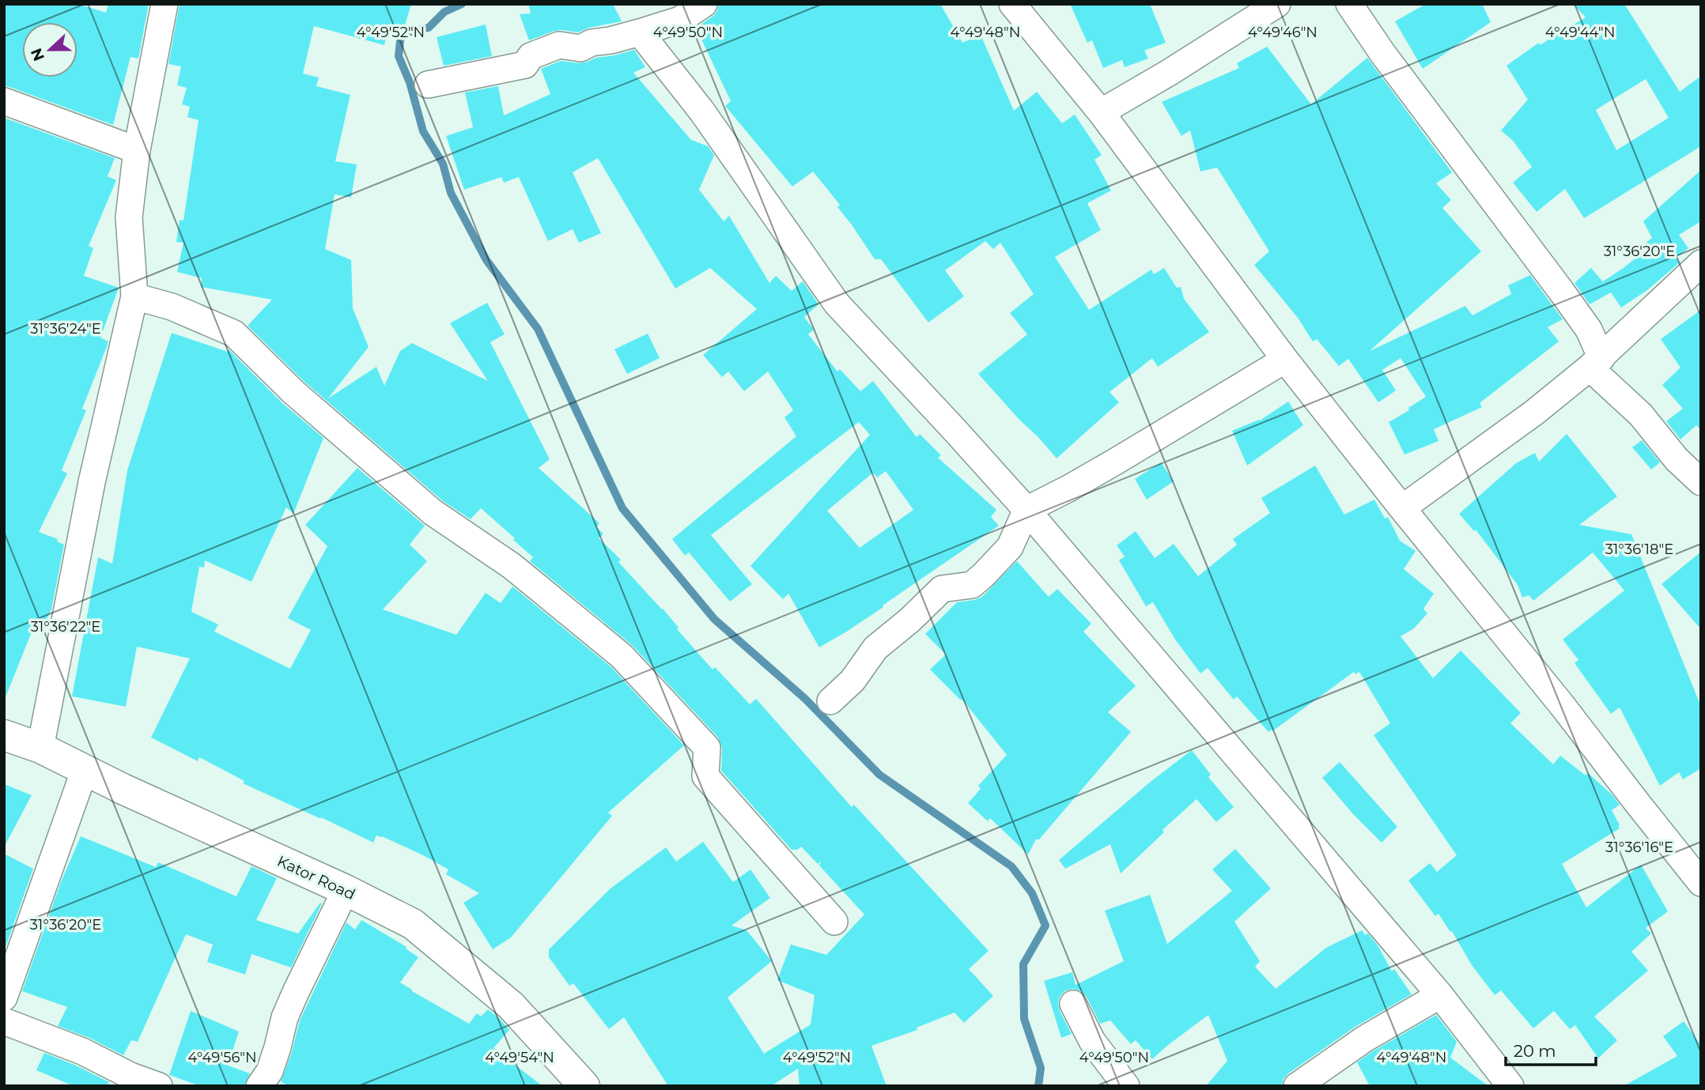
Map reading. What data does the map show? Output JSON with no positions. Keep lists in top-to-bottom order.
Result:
{
  "streets": {
    "main road": ["Kator Road"]
  },
  "scale_bar": "20 m",
  "north": "left",
  "coordinates": [
    "4°49'52\"N",
    "4°49'50\"N",
    "4°49'48\"N",
    "4°49'46\"N",
    "4°49'44\"N",
    "31°36'20\"E",
    "31°36'24\"E",
    "31°36'18\"E",
    "31°36'22\"E",
    "31°36'16\"E",
    "4°49'56\"N",
    "4°49'54\"N"
  ]
}
